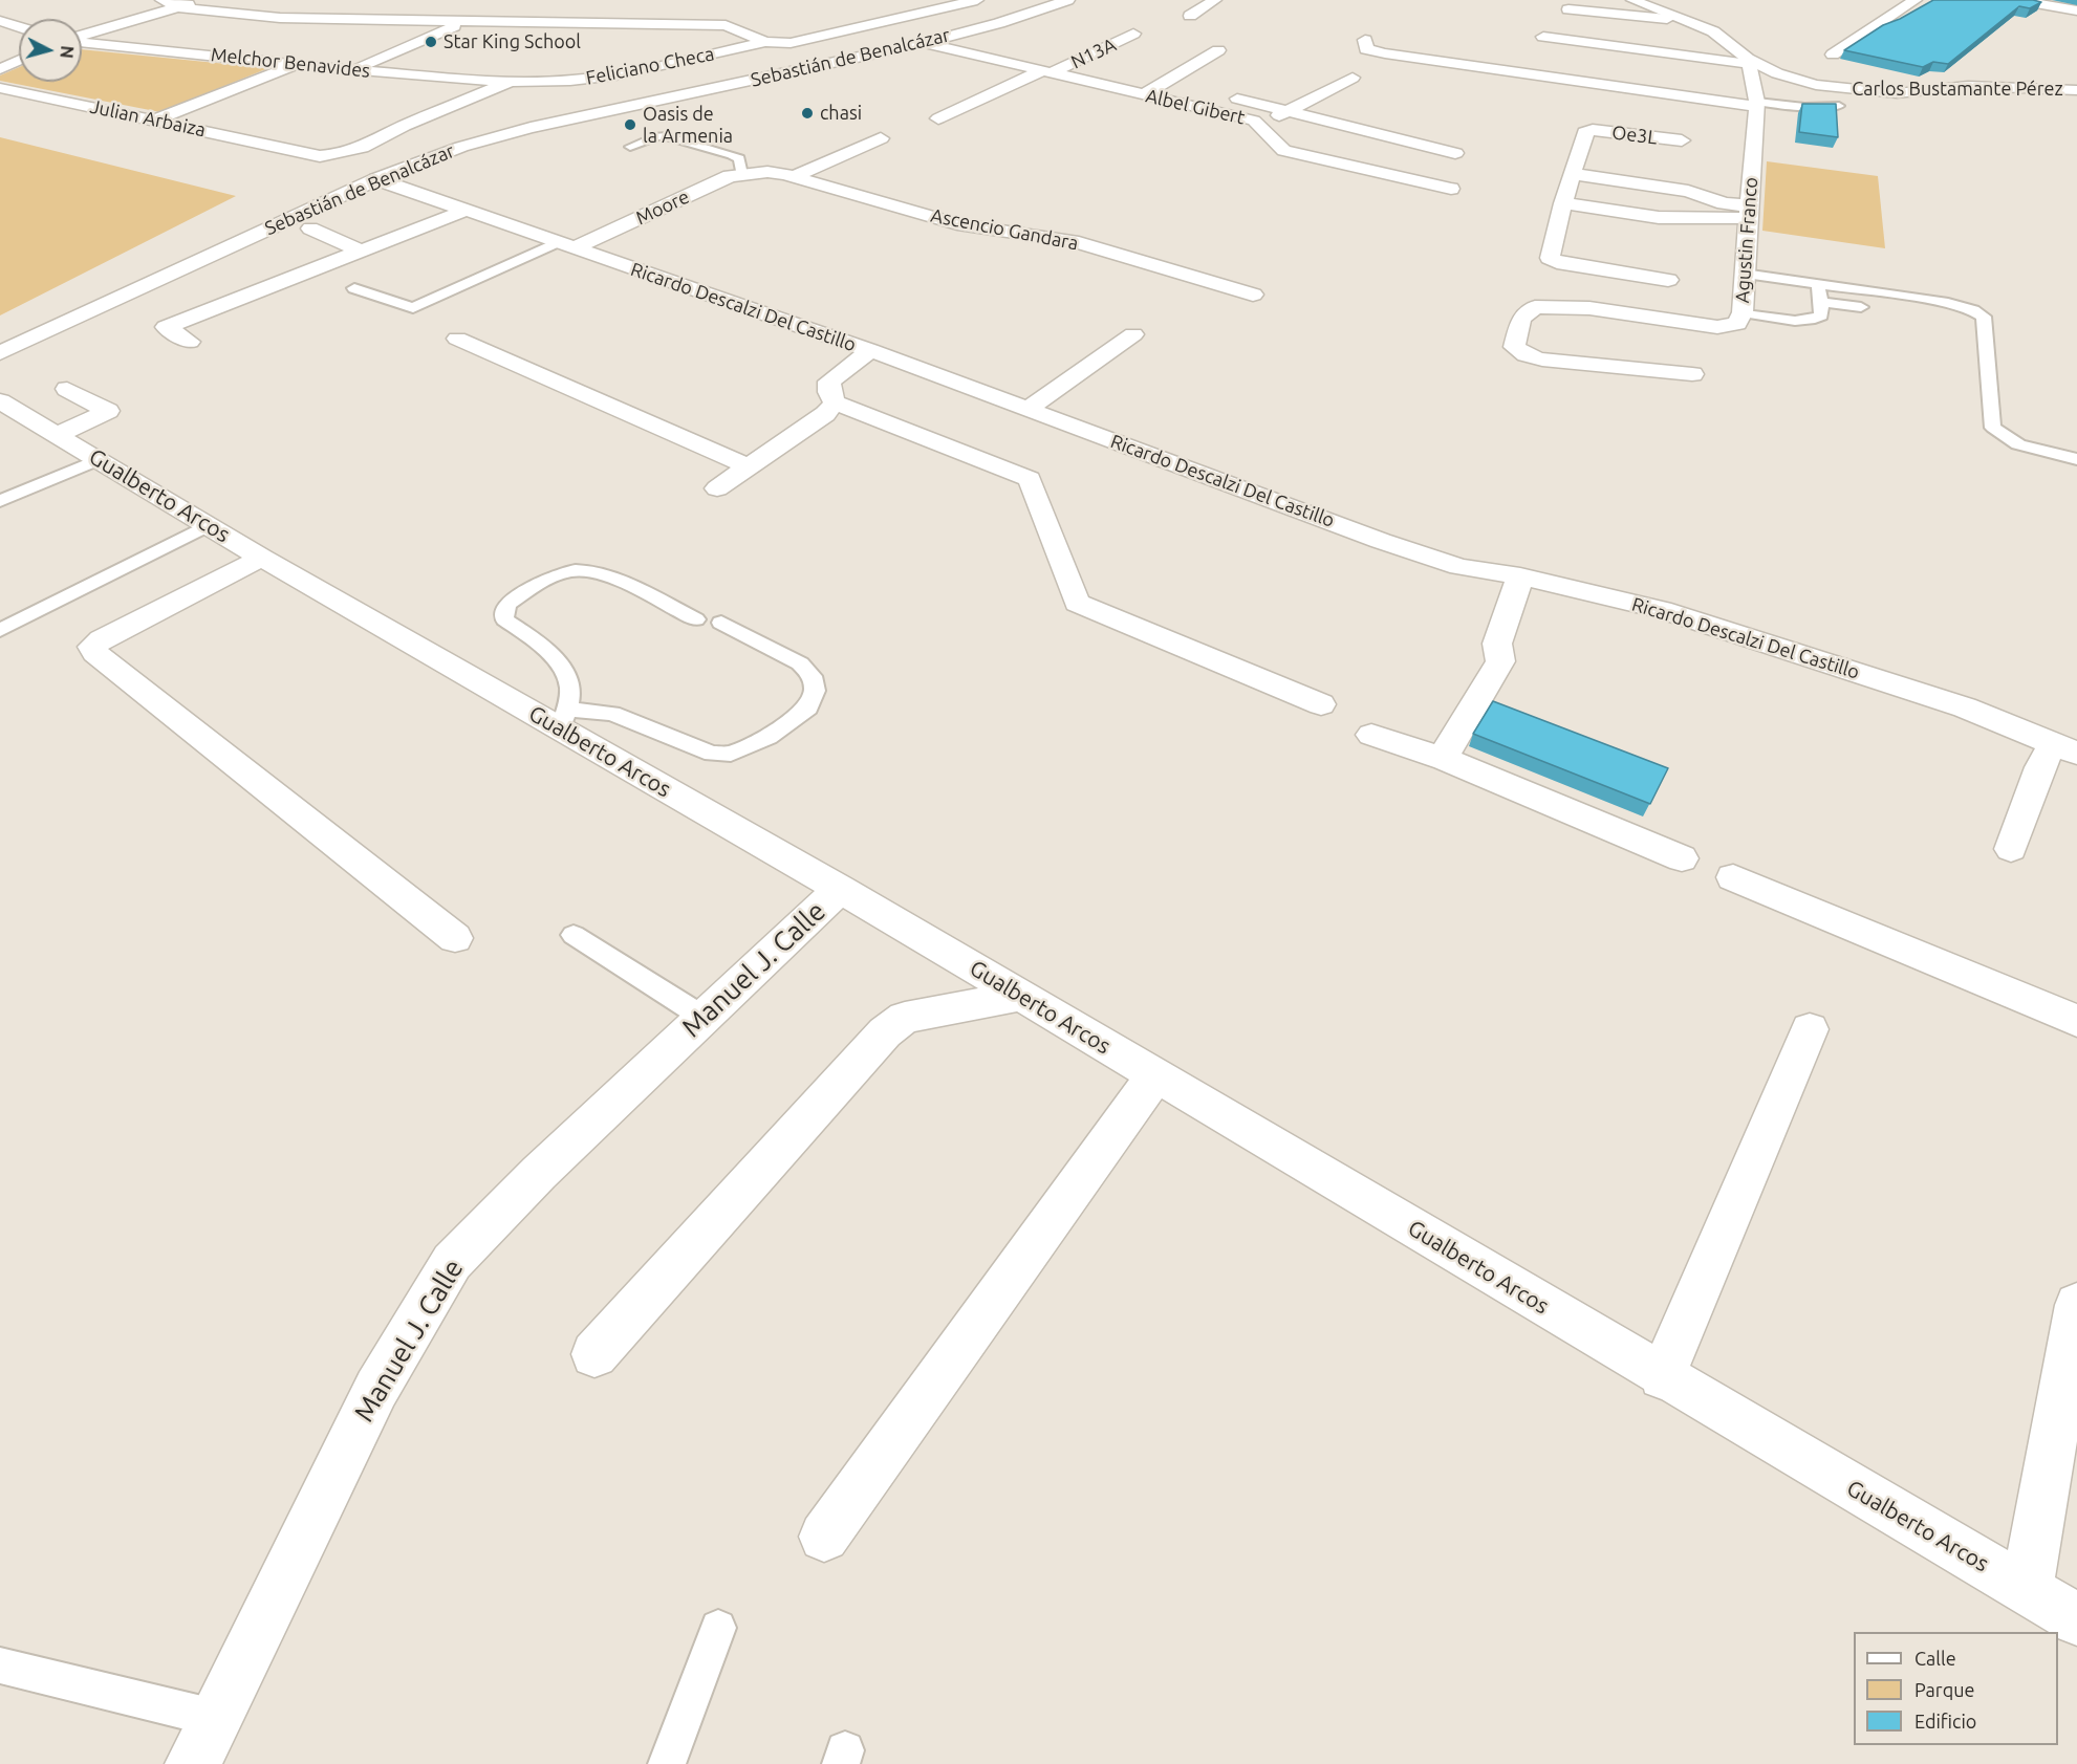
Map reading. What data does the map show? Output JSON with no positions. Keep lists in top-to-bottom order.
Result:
{
  "streets": {
    "street": [
      "N13A",
      "Sebastián de Benalcázar",
      "Melchor Benavides",
      "Feliciano Checa",
      "Carlos Bustamante Pérez",
      "Albel Gibert",
      "Julian Arbaiza",
      "Oe3L",
      "Moore",
      "Ascencio Gandara",
      "Agustin Franco",
      "Ricardo Descalzi Del Castillo",
      "Gualberto Arcos",
      "Manuel J. Calle"
    ]
  },
  "crossings": [
    ["N13A", "Albel Gibert"],
    ["Sebastián de Benalcázar", "Albel Gibert"],
    ["Sebastián de Benalcázar", "Ricardo Descalzi Del Castillo"],
    ["Melchor Benavides", "Feliciano Checa"],
    ["Feliciano Checa", "Julian Arbaiza"],
    ["Carlos Bustamante Pérez", "Agustin Franco"],
    ["Moore", "Ascencio Gandara"],
    ["Moore", "Ricardo Descalzi Del Castillo"],
    ["Gualberto Arcos", "Manuel J. Calle"]
  ],
  "places": ["Star King School", "chasi", "Oasis de la Armenia"],
  "legend": ["Calle", "Parque", "Edificio"],
  "north": "right"
}
